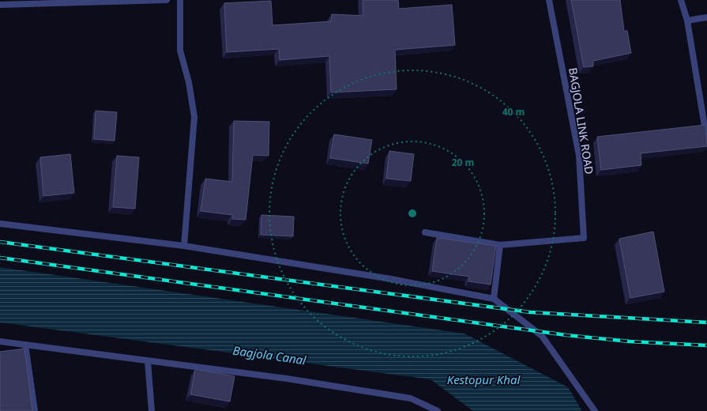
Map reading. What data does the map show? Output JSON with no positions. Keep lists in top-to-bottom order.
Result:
{
  "streets": {
    "street": ["BAGJOLA LINK ROAD"]
  },
  "water": ["Bagjola Canal", "Kestopur Khal"],
  "rings": ["40 m", "20 m"]
}
